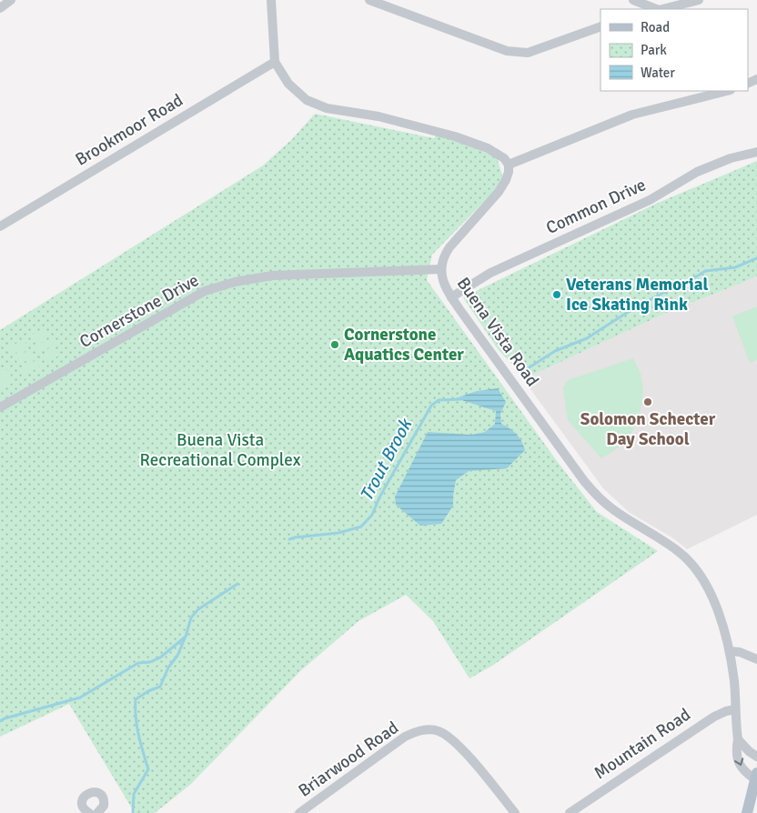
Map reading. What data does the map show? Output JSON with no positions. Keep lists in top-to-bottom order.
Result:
{
  "streets": {
    "street": [
      "Brookmoor Road",
      "Common Drive",
      "Cornerstone Drive",
      "Buena Vista Road",
      "Mountain Road",
      "Briarwood Road"
    ]
  },
  "crossings": [
    ["Common Drive", "Buena Vista Road"],
    ["Cornerstone Drive", "Buena Vista Road"],
    ["Buena Vista Road", "Mountain Road"]
  ],
  "water": ["Trout Brook"],
  "parks": ["Buena Vista Recreational Complex"],
  "places": ["Veterans Memorial Ice Skating Rink", "Cornerstone Aquatics Center", "Solomon Schecter Day School"],
  "legend": ["Road", "Park", "Water"]
}
